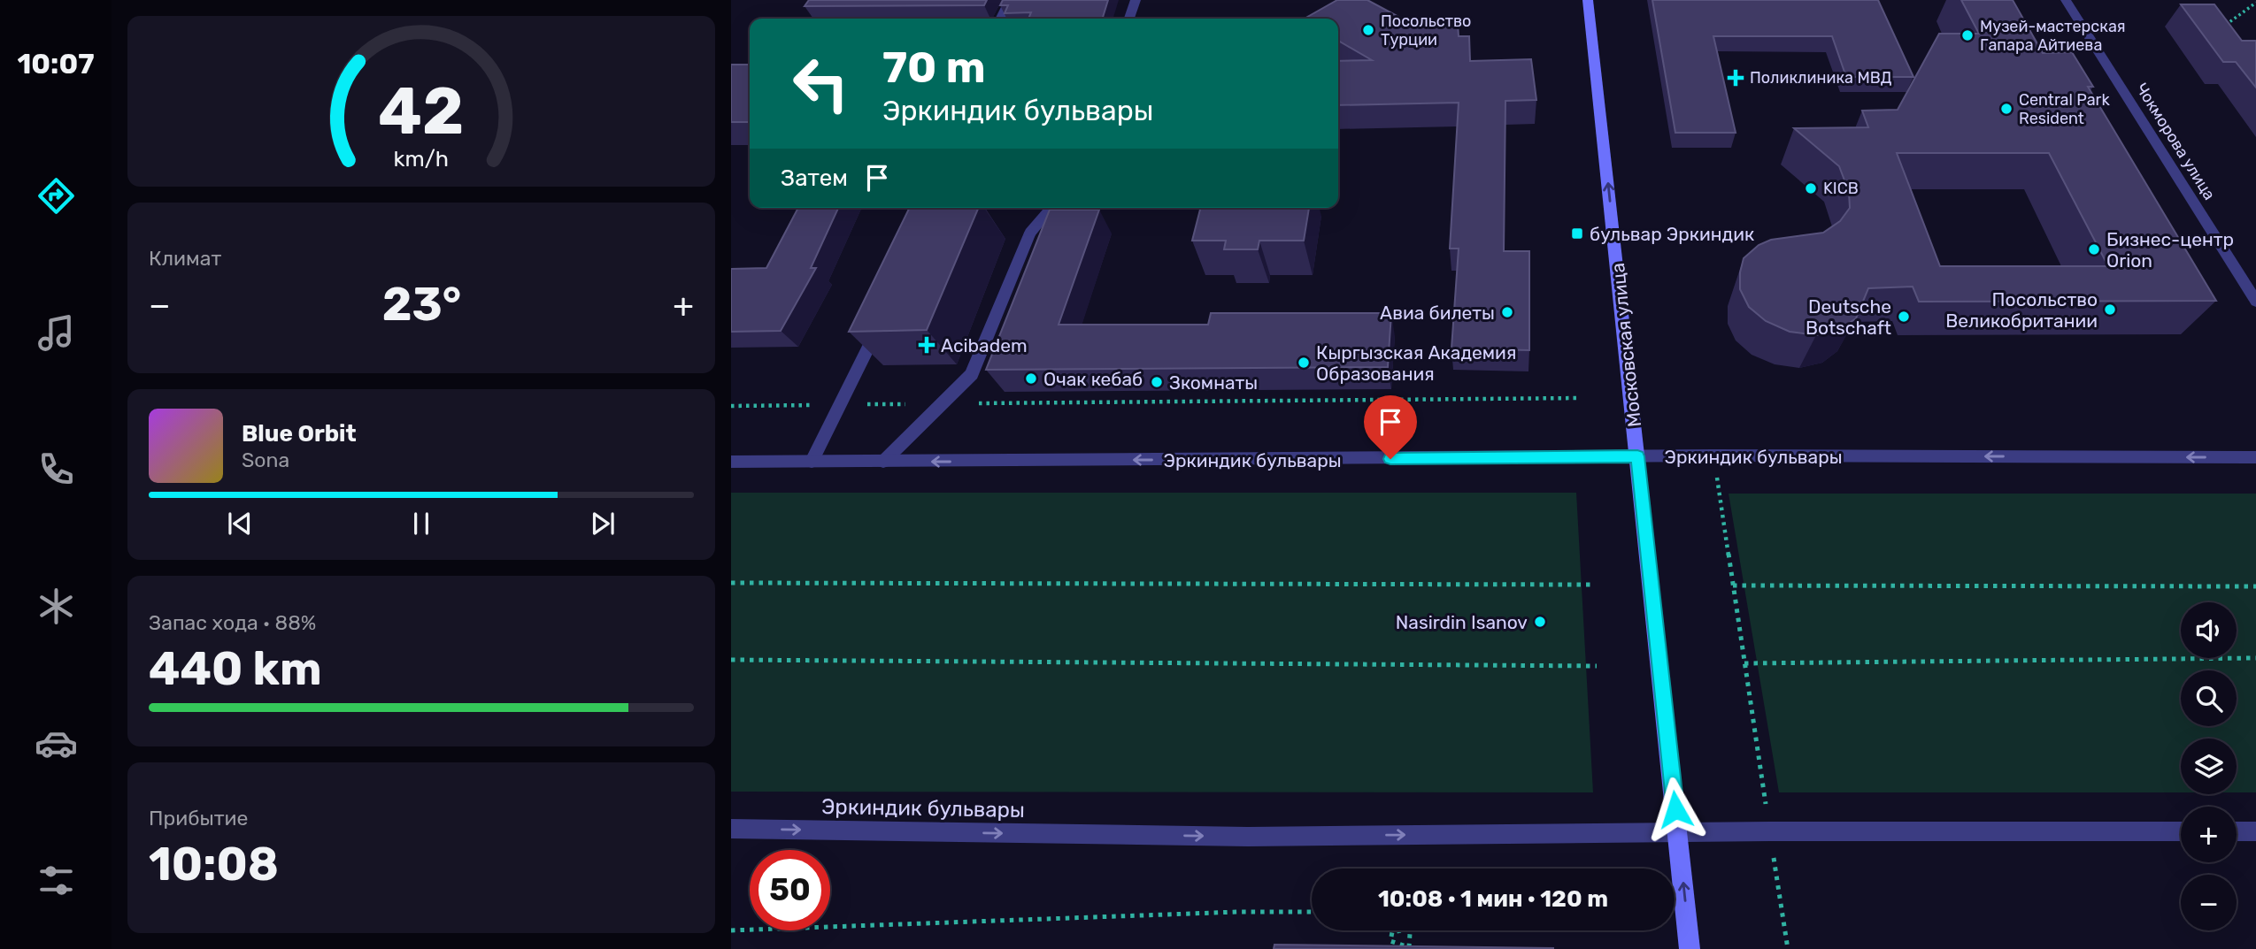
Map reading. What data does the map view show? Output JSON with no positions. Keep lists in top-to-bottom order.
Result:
{
  "streets": {
    "main road": ["Московская улица"],
    "street": ["Чокморова улица", "Эркиндик бульвары"]
  },
  "crossings": [
    ["Московская улица", "Эркиндик бульвары"]
  ],
  "one_way": ["Московская улица"],
  "places": {
    "other": [
      "Посольство Турции",
      "Музей-мастерская Гапара Айтиева",
      "Central Park Resident",
      "KICB",
      "Бизнес-центр Orion",
      "Посольство Великобритании",
      "Авиа билеты",
      "Deutsche Botschaft",
      "Кыргызская Академия Образования",
      "Очак кебаб",
      "Зкомнаты",
      "Nasirdin Isanov"
    ],
    "health": ["Поликлиника МВД", "Acibadem"],
    "transit": ["бульвар Эркиндик"]
  },
  "page": {
    "tabs": "10:07",
    "turn": ["70 m", "Эркиндик бульвары"],
    "then": "Затем",
    "tile": [
      "Климат",
      ["Запас хода · 88%", "440 km"],
      ["Прибытие", "10:08"]
    ],
    "heat": ["−", "23°", "+"],
    "song": ["Blue Orbit", "Sona"],
    "map_buttons": ["+", "−"],
    "limit": "50",
    "trip": "10:08 · 1 мин · 120 m",
    "gauge": ["42", "km/h"]
  }
}
